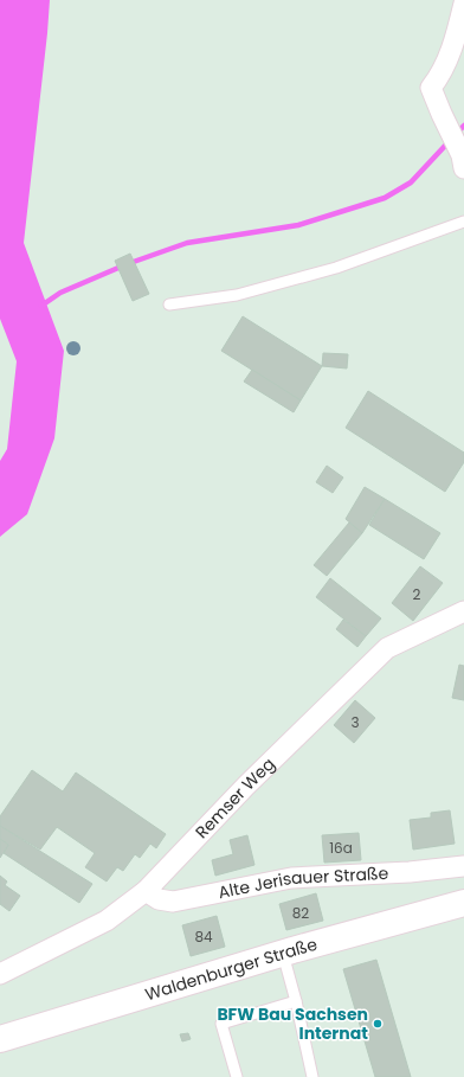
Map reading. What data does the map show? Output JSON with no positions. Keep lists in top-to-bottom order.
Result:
{
  "streets": {
    "street": ["Remser Weg", "Alte Jerisauer Straße", "Waldenburger Straße"]
  },
  "crossings": [
    ["Remser Weg", "Alte Jerisauer Straße"]
  ],
  "places": ["BFW Bau Sachsen Internat"],
  "house_numbers": [
    "2",
    "3",
    "16a",
    "82",
    "84"
  ]
}
